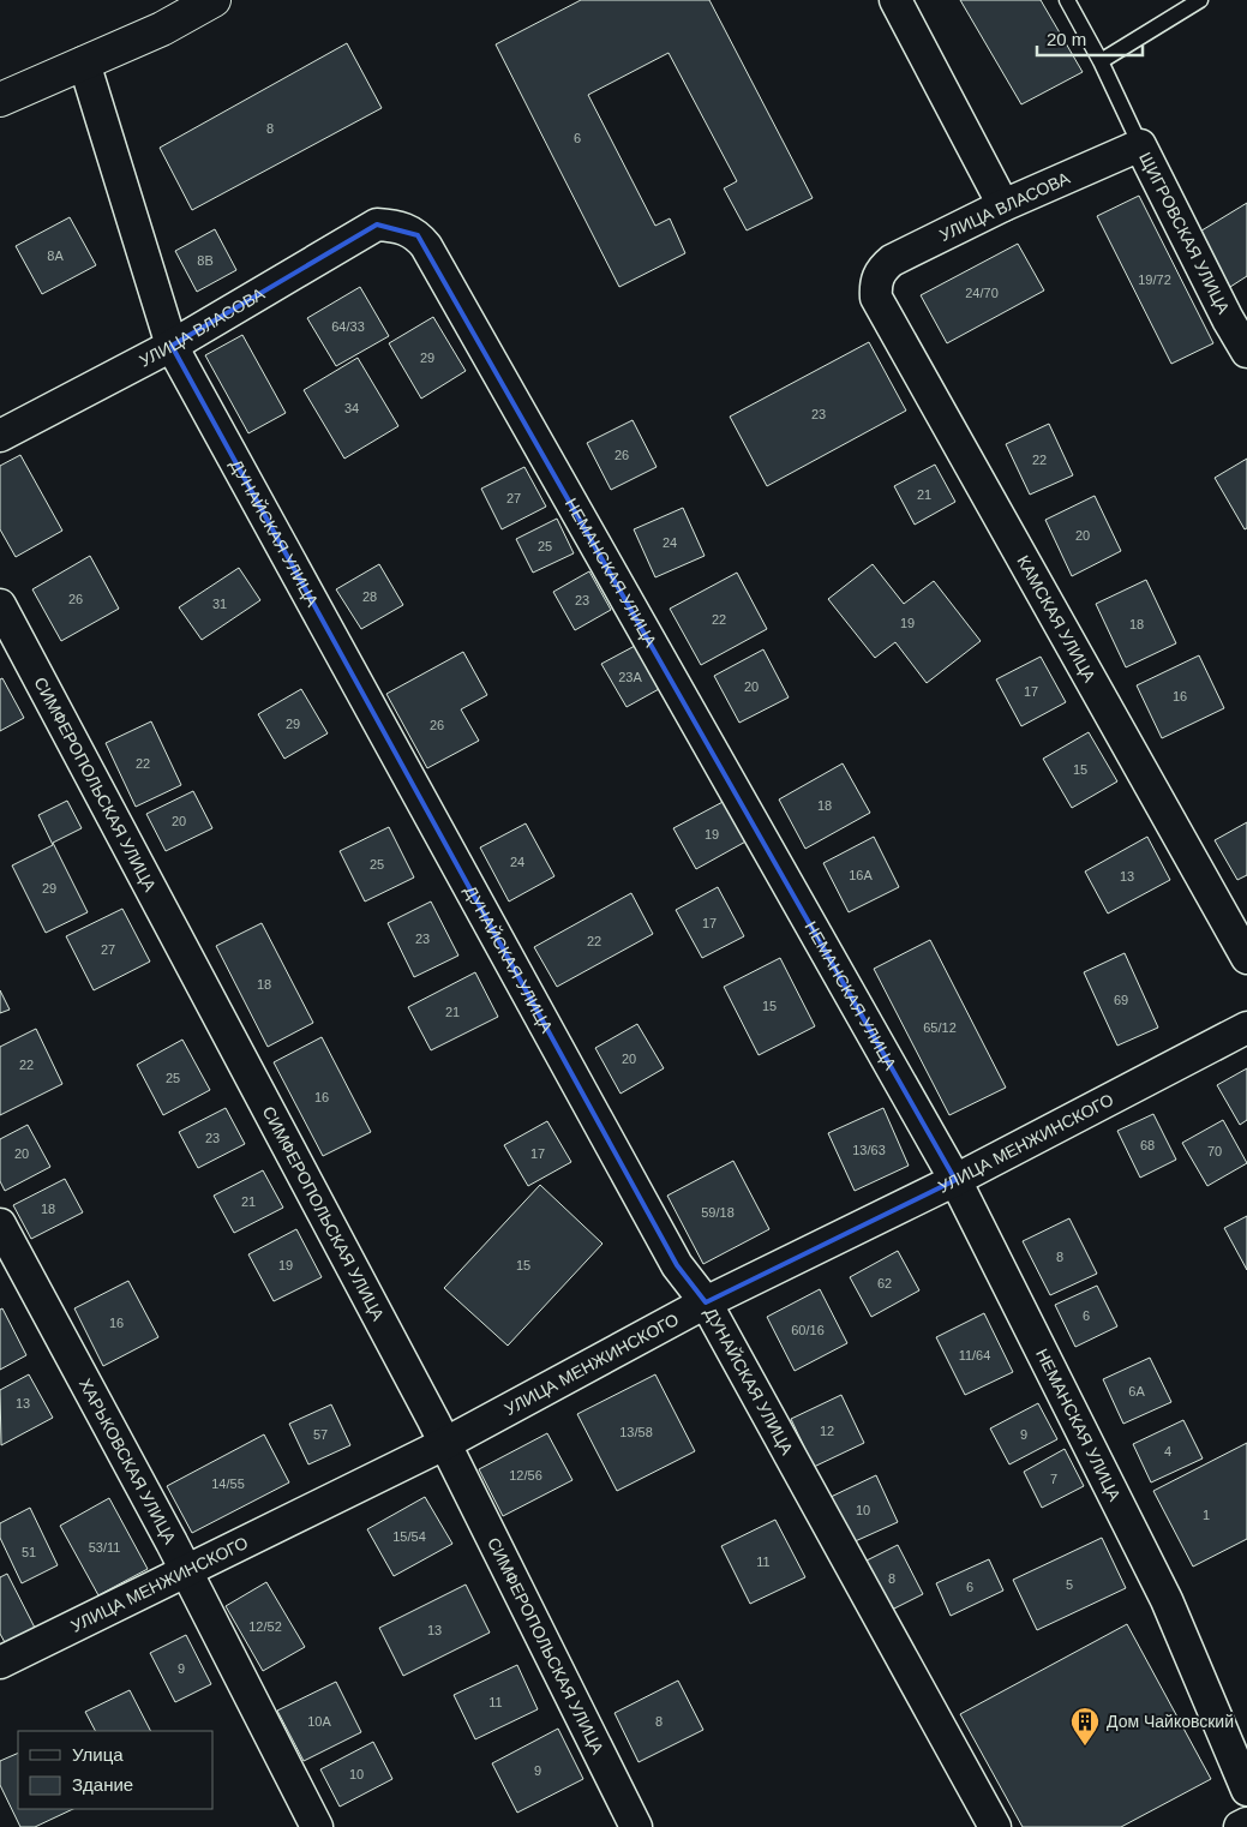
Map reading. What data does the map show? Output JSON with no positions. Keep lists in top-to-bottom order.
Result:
{
  "streets": {
    "street": [
      "УЛИЦА ВЛАСОВА",
      "ЩИГРОВСКАЯ УЛИЦА",
      "ДУНАЙСКАЯ УЛИЦА",
      "НЕМАНСКАЯ УЛИЦА",
      "КАМСКАЯ УЛИЦА",
      "СИМФЕРОПОЛЬСКАЯ УЛИЦА",
      "УЛИЦА МЕНЖИНСКОГО",
      "ХАРЬКОВСКАЯ УЛИЦА"
    ]
  },
  "crossings": [
    ["УЛИЦА ВЛАСОВА", "ЩИГРОВСКАЯ УЛИЦА"],
    ["УЛИЦА ВЛАСОВА", "ДУНАЙСКАЯ УЛИЦА"],
    ["УЛИЦА ВЛАСОВА", "НЕМАНСКАЯ УЛИЦА"],
    ["УЛИЦА ВЛАСОВА", "КАМСКАЯ УЛИЦА"],
    ["ДУНАЙСКАЯ УЛИЦА", "УЛИЦА МЕНЖИНСКОГО"],
    ["НЕМАНСКАЯ УЛИЦА", "УЛИЦА МЕНЖИНСКОГО"],
    ["СИМФЕРОПОЛЬСКАЯ УЛИЦА", "УЛИЦА МЕНЖИНСКОГО"],
    ["УЛИЦА МЕНЖИНСКОГО", "ХАРЬКОВСКАЯ УЛИЦА"]
  ],
  "places": {
    "building": ["Дом Чайковский"]
  },
  "house_numbers": [
    "8",
    "6",
    "8А",
    "8В",
    "19/72",
    "24/70",
    "64/33",
    "29",
    "34",
    "23",
    "26",
    "22",
    "21",
    "27",
    "20",
    "24",
    "25",
    "28",
    "26",
    "23",
    "31",
    "22",
    "19",
    "18",
    "23А",
    "20",
    "17",
    "16",
    "29",
    "26",
    "22",
    "15",
    "18",
    "20",
    "19",
    "24",
    "25",
    "16А",
    "13",
    "29",
    "17",
    "23",
    "22",
    "27",
    "18",
    "69",
    "15",
    "21",
    "65/12",
    "20",
    "22",
    "25",
    "16",
    "23",
    "68",
    "13/63",
    "70",
    "20",
    "17",
    "21",
    "18",
    "59/18",
    "8",
    "19",
    "15",
    "62",
    "6",
    "16",
    "60/16",
    "11/64",
    "6А",
    "13",
    "12",
    "13/58",
    "57",
    "9",
    "4",
    "12/56",
    "7",
    "14/55",
    "10",
    "1",
    "15/54",
    "53/11",
    "51",
    "11",
    "8",
    "5",
    "6",
    "12/52",
    "13",
    "9",
    "11",
    "10А",
    "8",
    "9",
    "10"
  ],
  "legend": ["Улица", "Здание"],
  "scale_bar": "20 m"
}
